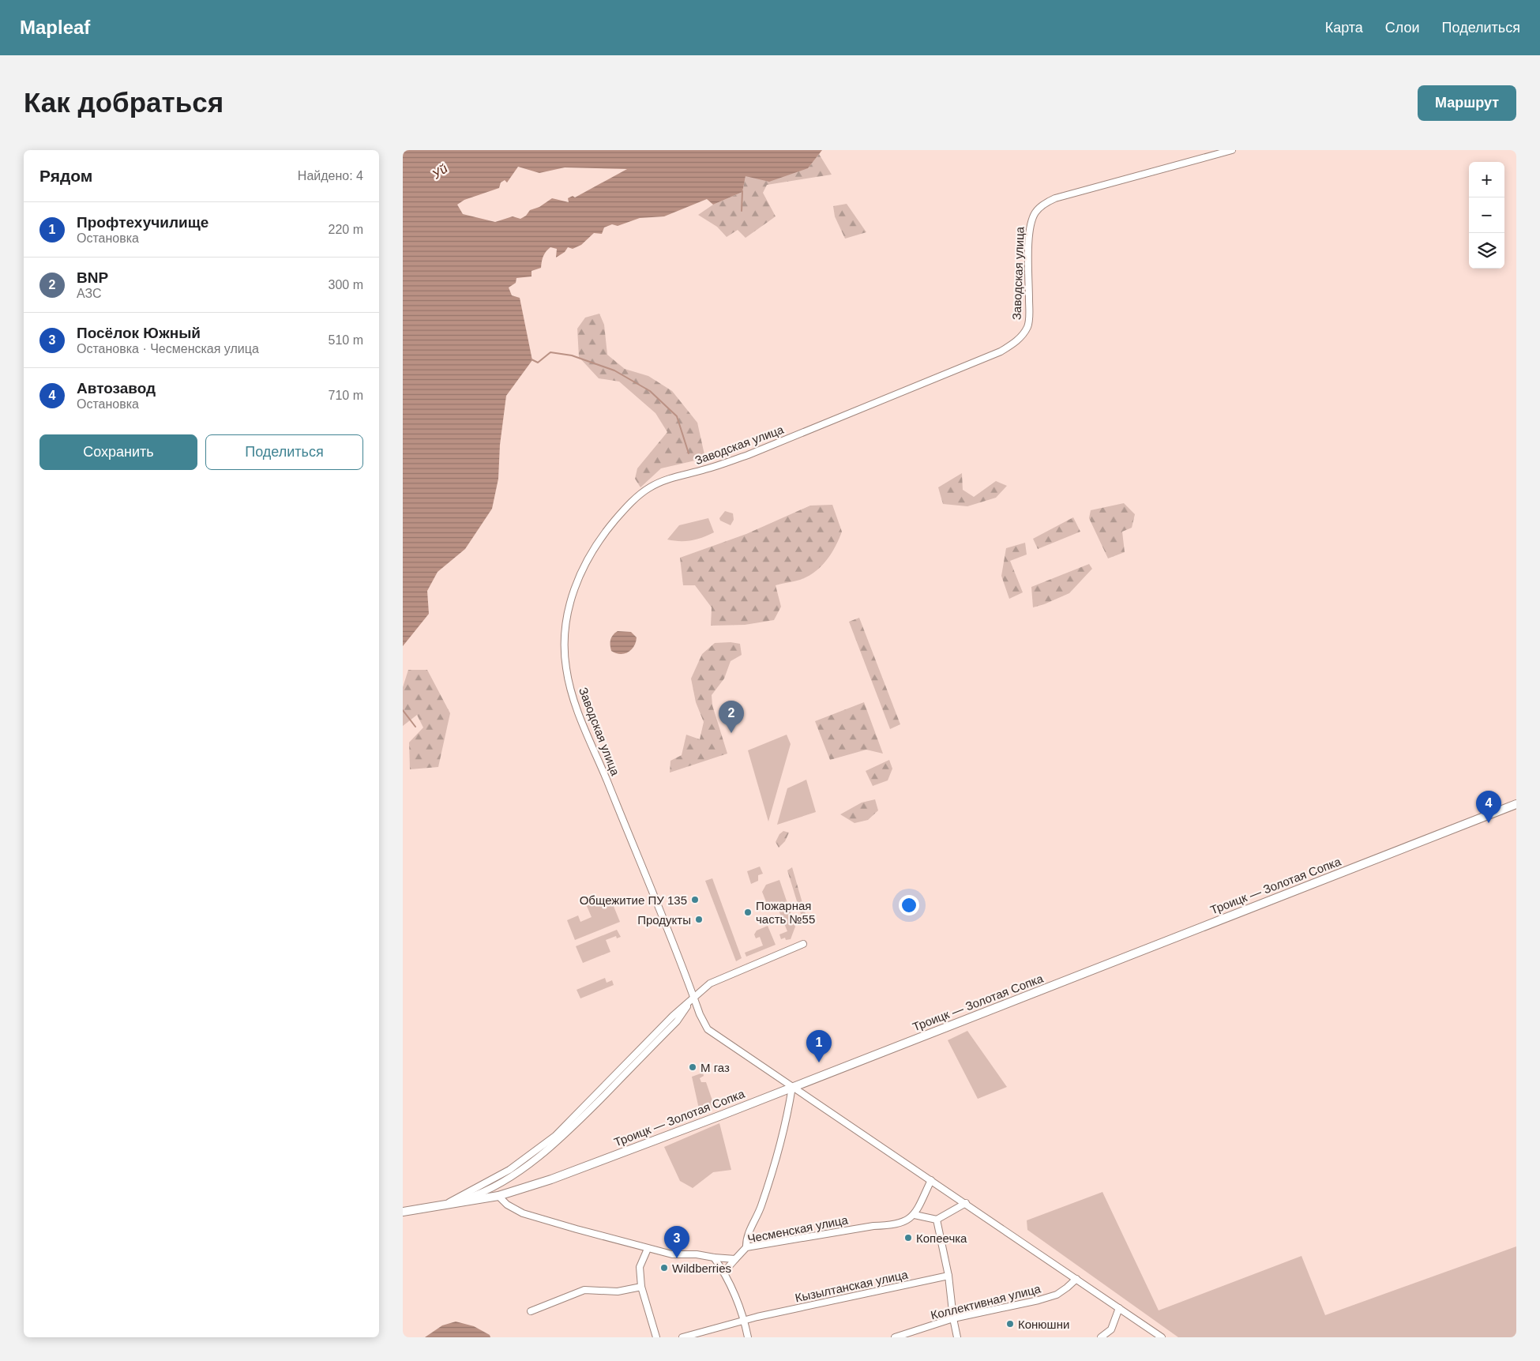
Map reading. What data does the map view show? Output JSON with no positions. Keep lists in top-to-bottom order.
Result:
{
  "streets": {
    "street": [
      "Заводская улица",
      "Троицк — Золотая Сопка",
      "Чесменская улица",
      "Кызылтанская улица",
      "Коллективная улица"
    ]
  },
  "crossings": [
    ["Заводская улица", "Троицк — Золотая Сопка"],
    ["Заводская улица", "Коллективная улица"]
  ],
  "water": ["Уй"],
  "places": [
    "Общежитие ПУ 135",
    "Пожарная часть №55",
    "Продукты",
    "М газ",
    "Копеечка",
    "Wildberries",
    "Конюшни"
  ],
  "page": {
    "header": "Mapleaf",
    "nav": ["Карта", "Слои", "Поделиться"],
    "buttons": [
      "Маршрут",
      ["Сохранить", "Поделиться"]
    ],
    "title": "Как добраться",
    "heading": ["Рядом", "Найдено: 4"],
    "map_buttons": ["+", "−"],
    "list": [
      {
        "mark": "1",
        "name": "Профтехучилище",
        "note": "Остановка",
        "value": "220 m"
      },
      {
        "mark": "2",
        "name": "BNP",
        "note": "АЗС",
        "value": "300 m"
      },
      {
        "mark": "3",
        "name": "Посёлок Южный",
        "note": "Остановка · Чесменская улица",
        "value": "510 m"
      },
      {
        "mark": "4",
        "name": "Автозавод",
        "note": "Остановка",
        "value": "710 m"
      }
    ],
    "pins": [
      "2",
      "4",
      "1",
      "3"
    ]
  }
}
